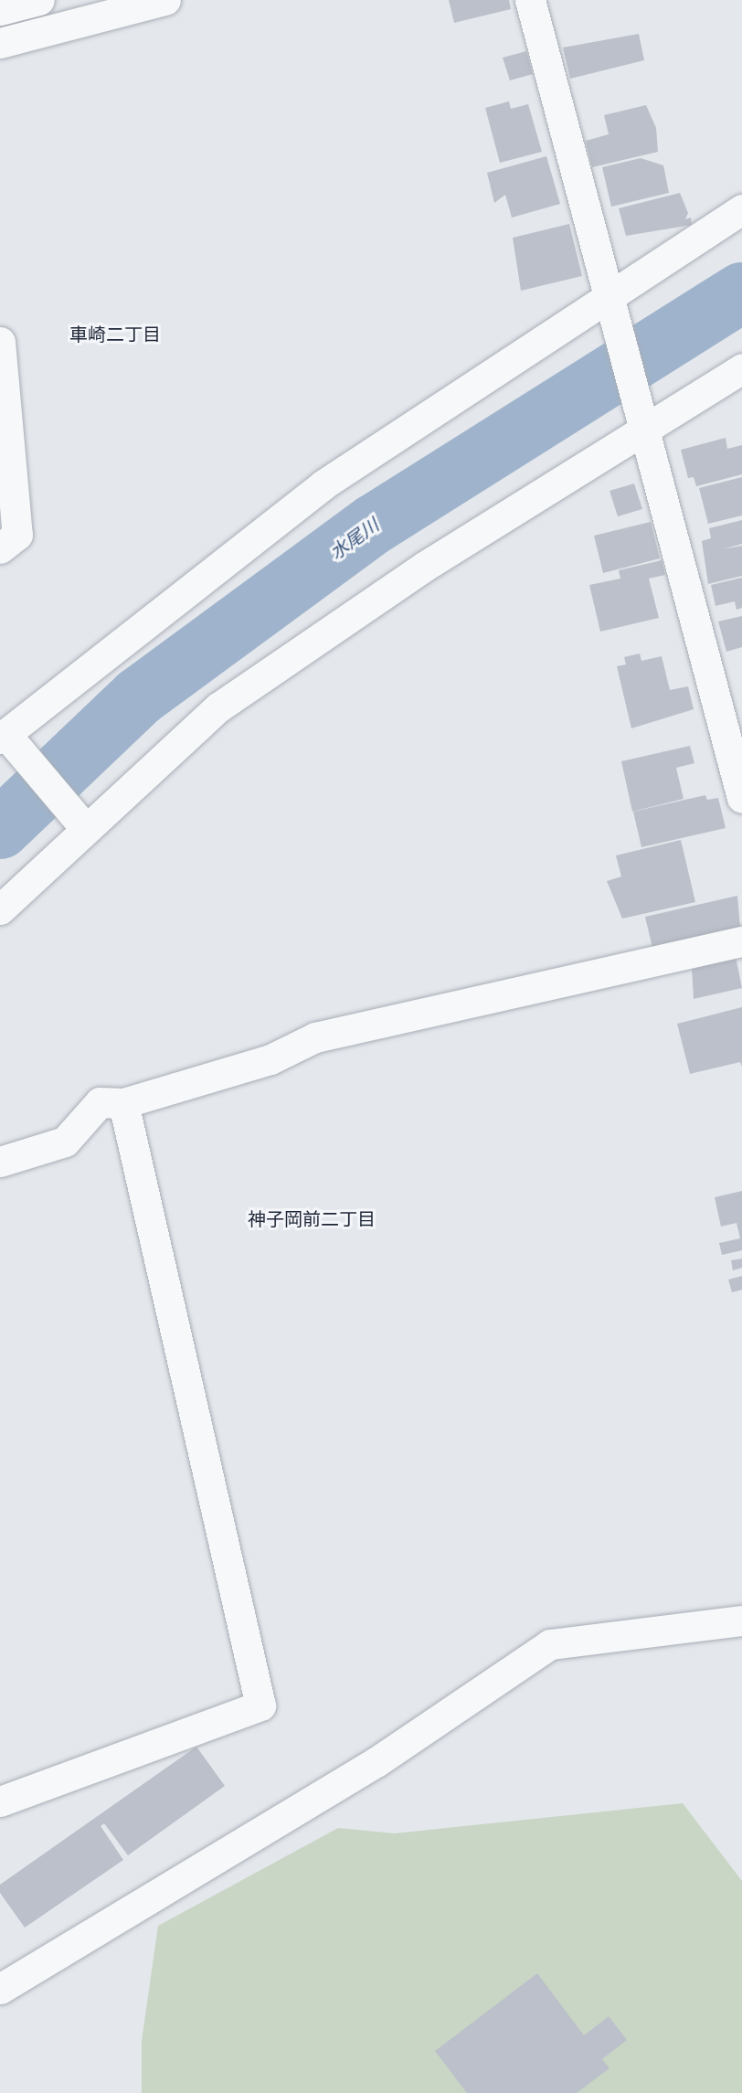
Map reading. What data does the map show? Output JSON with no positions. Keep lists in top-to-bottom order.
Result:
{
  "districts": ["車崎二丁目", "神子岡前二丁目"],
  "water": ["水尾川"]
}
